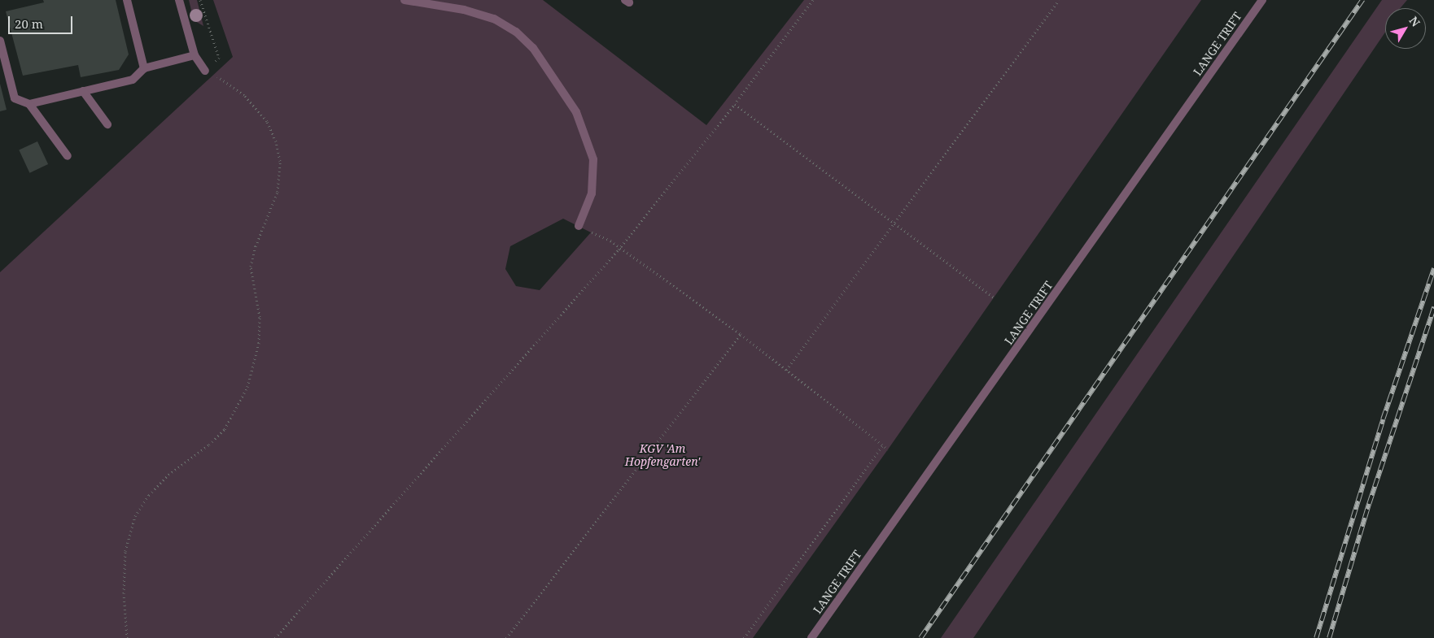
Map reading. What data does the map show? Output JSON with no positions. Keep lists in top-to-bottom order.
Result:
{
  "streets": {
    "street": ["LANGE TRIFT"]
  },
  "parks": ["KGV 'Am Hopfengarten'"],
  "scale_bar": "20 m",
  "north": "top right"
}
